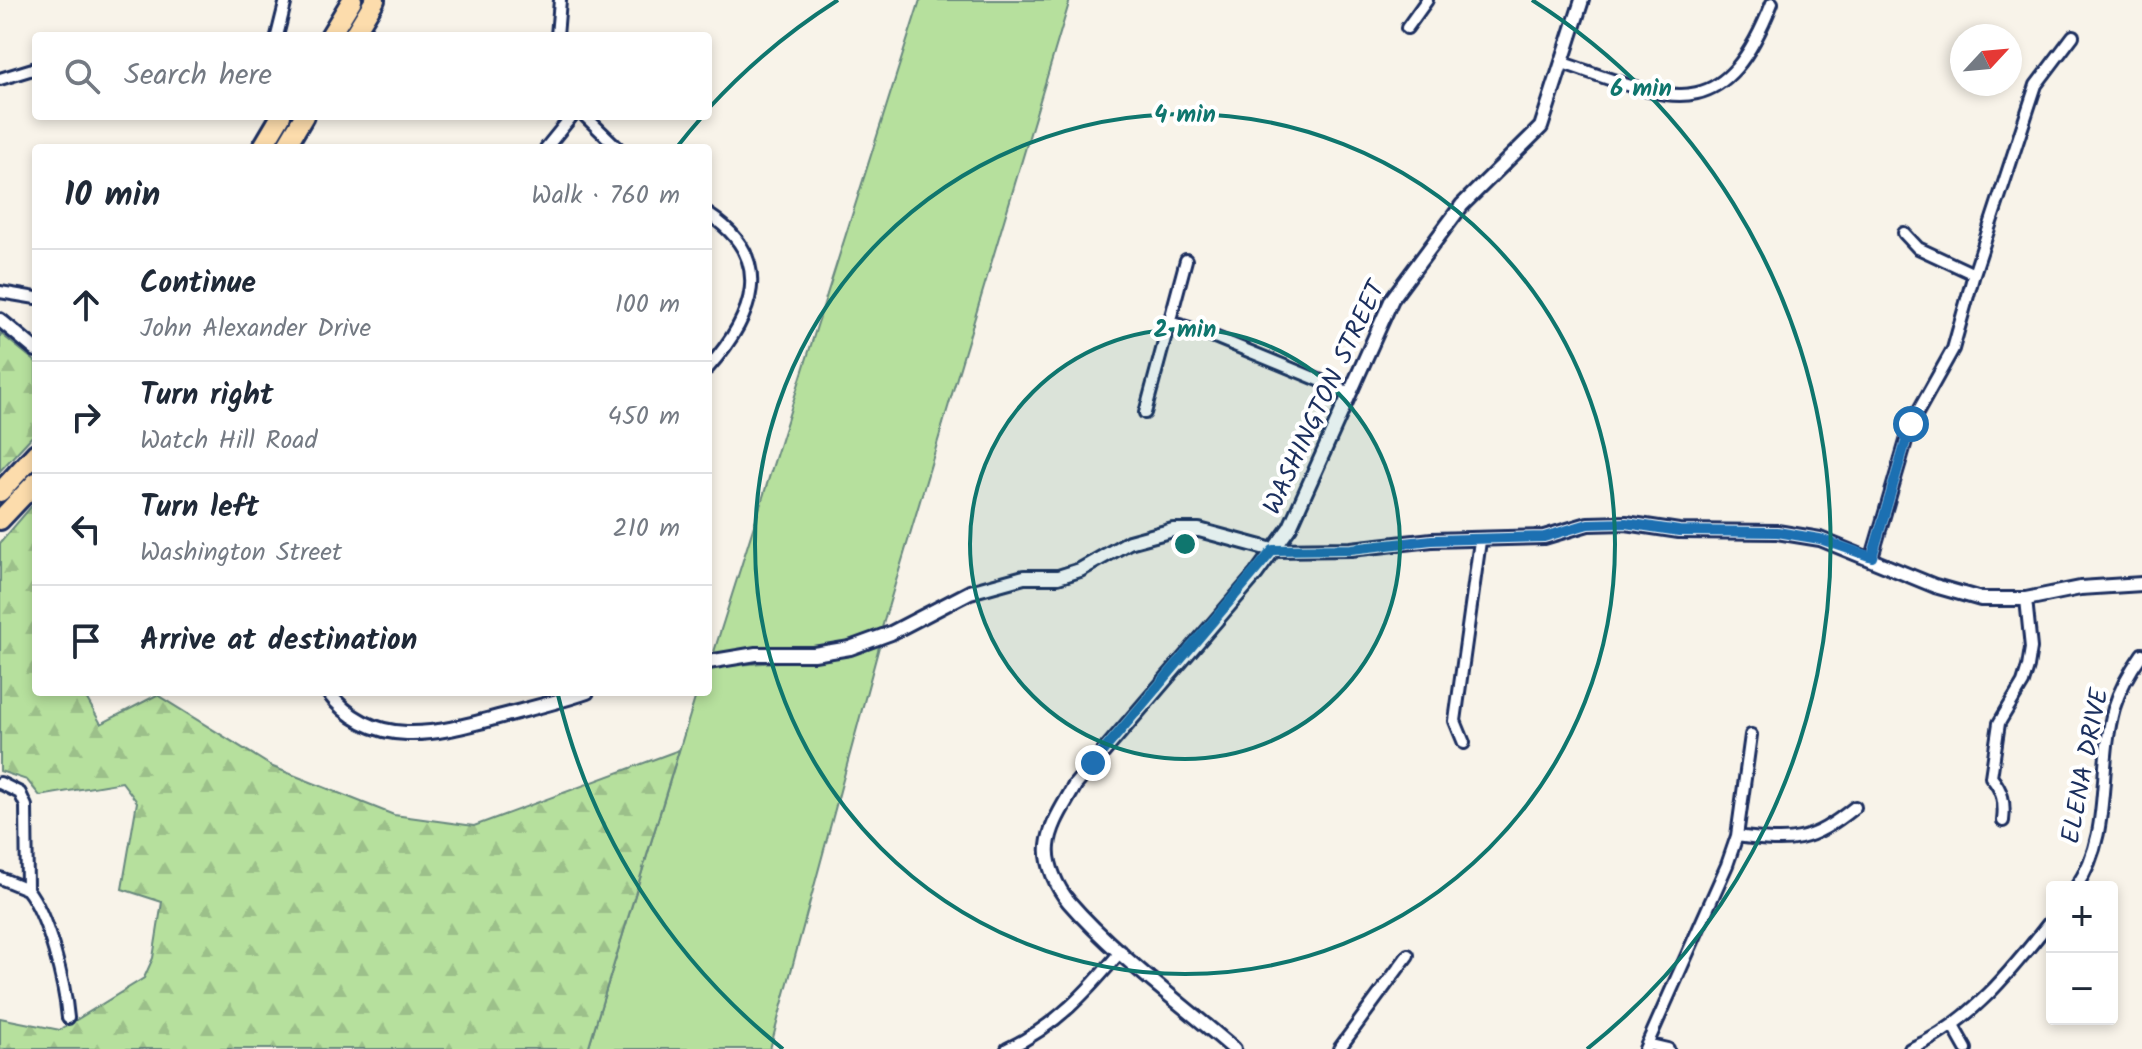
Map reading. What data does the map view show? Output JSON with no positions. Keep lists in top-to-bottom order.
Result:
{
  "streets": {
    "street": ["WASHINGTON STREET", "ELENA DRIVE"]
  },
  "north": "top right",
  "page": {
    "search": "Search here",
    "heading": ["10 min", "Walk · 760 m"],
    "list": [
      ["Continue", "John Alexander Drive", "100 m"],
      ["Turn right", "Watch Hill Road", "450 m"],
      ["Turn left", "Washington Street", "210 m"],
      "Arrive at destination"
    ],
    "map_buttons": ["+", "−"]
  },
  "rings": ["6 min", "4 min", "2 min"]
}
